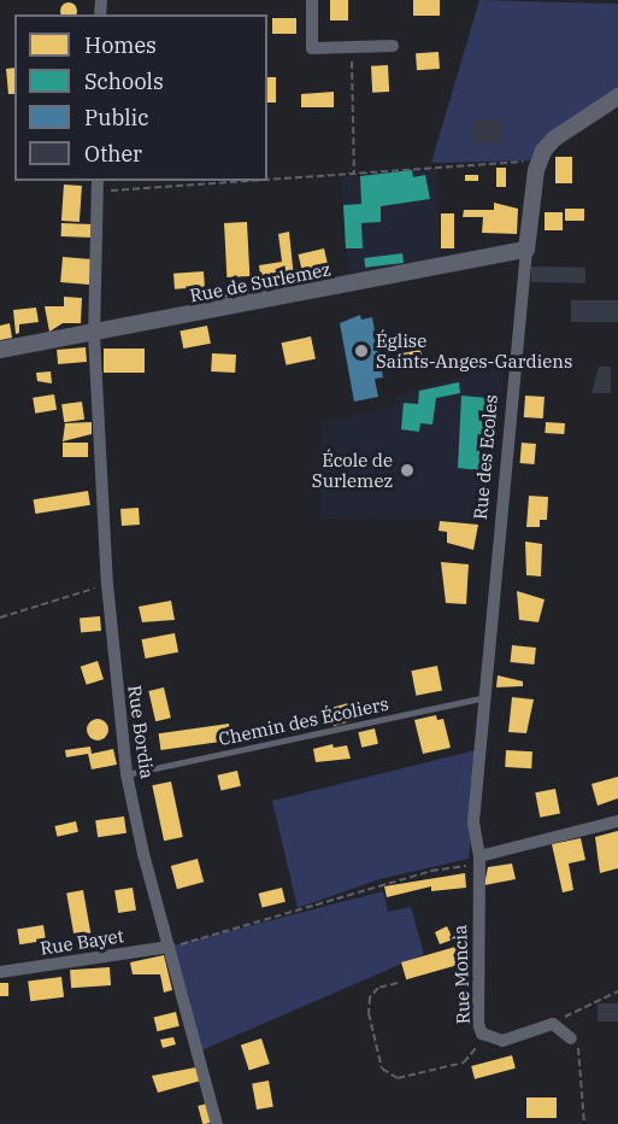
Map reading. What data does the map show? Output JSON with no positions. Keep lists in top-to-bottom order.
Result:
{
  "streets": {
    "street": [
      "Rue de Surlemez",
      "Rue des Ecoles",
      "Rue Bordia",
      "Rue Bayet",
      "Rue Moncia"
    ],
    "lane": ["Chemin des Écoliers"]
  },
  "crossings": [
    ["Rue de Surlemez", "Rue des Ecoles"],
    ["Rue de Surlemez", "Rue Bordia"],
    ["Rue des Ecoles", "Chemin des Écoliers"],
    ["Rue des Ecoles", "Rue Moncia"],
    ["Chemin des Écoliers", "Rue Bordia"],
    ["Rue Bordia", "Rue Bayet"]
  ],
  "places": ["Église Saints-Anges-Gardiens", "École de Surlemez"],
  "legend": [
    "Homes",
    "Schools",
    "Public",
    "Other"
  ]
}
